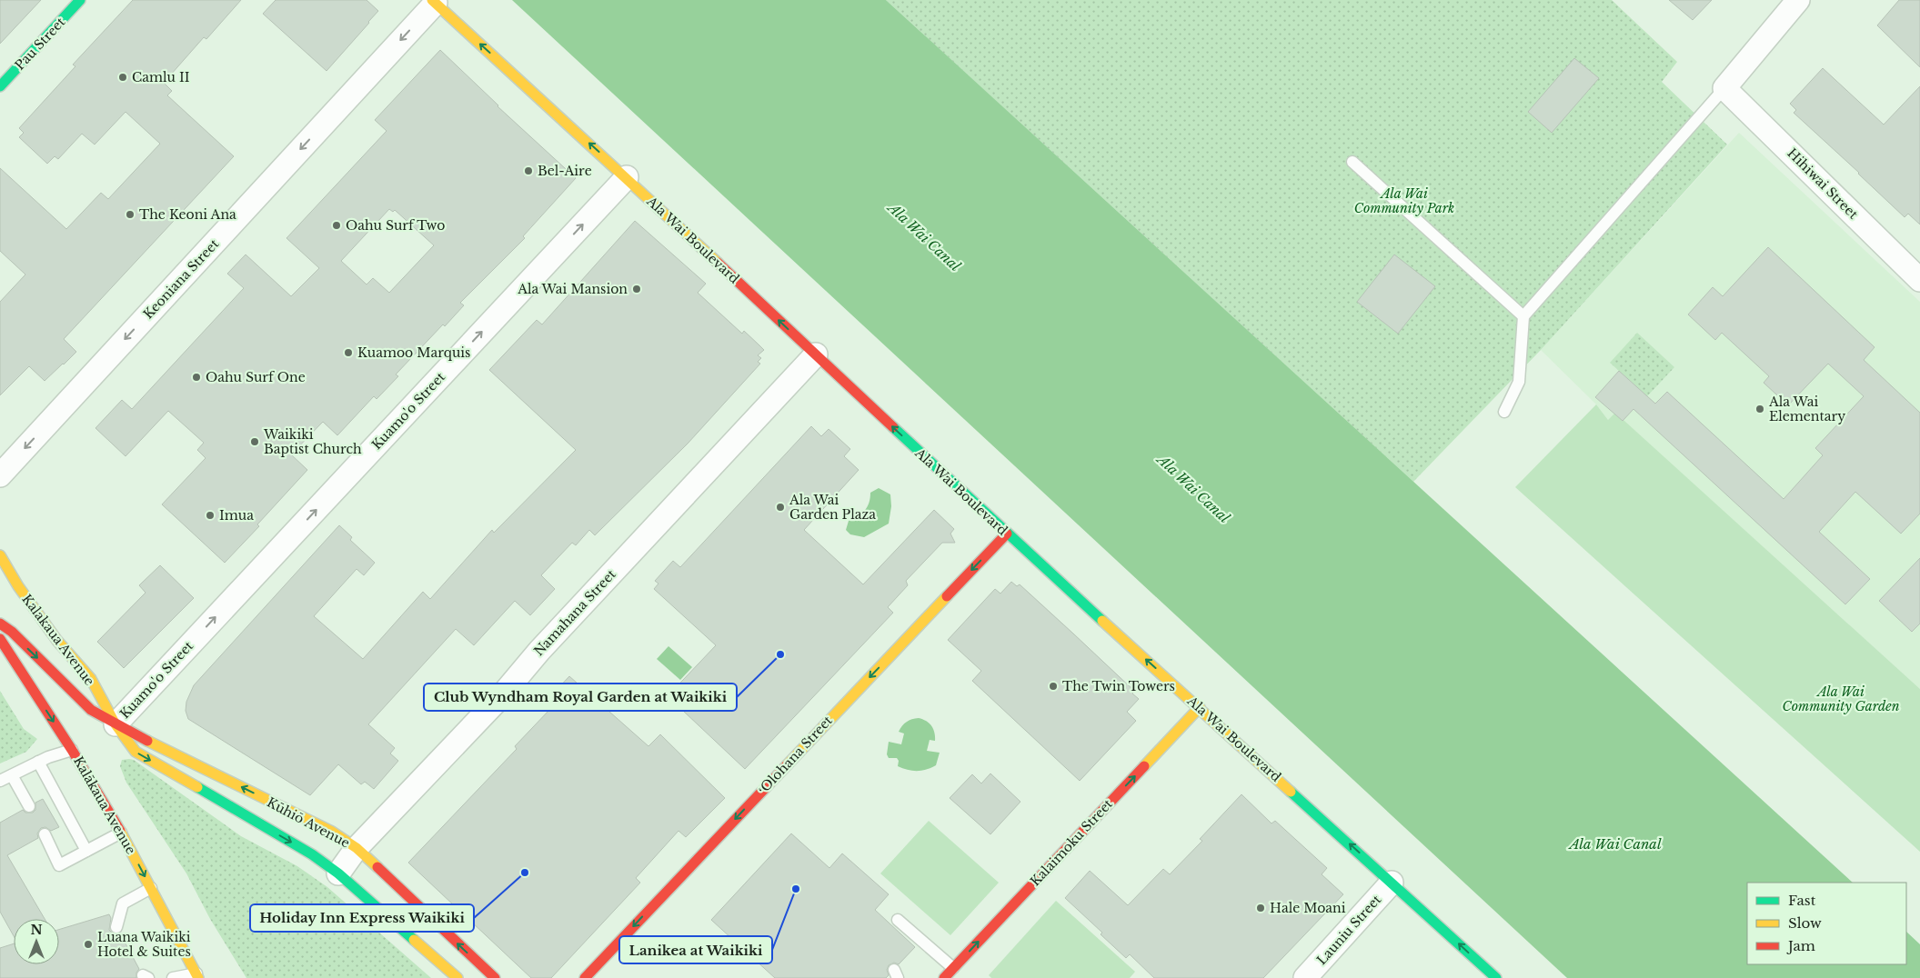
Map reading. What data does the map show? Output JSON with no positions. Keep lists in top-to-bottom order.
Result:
{
  "streets": {
    "main road": [
      "Pau Street",
      "Ala Wai Boulevard",
      "Kalakaua Avenue",
      "ʻOlohana Street",
      "Kalākaua Avenue",
      "Kūhiō Avenue",
      "Kalaimoku Street"
    ],
    "street": [
      "Hihiwai Street",
      "Keoniana Street",
      "Kuamo'o Street",
      "Namahana Street",
      "Launiu Street"
    ]
  },
  "crossings": [
    ["Ala Wai Boulevard", "Keoniana Street"],
    ["Ala Wai Boulevard", "Kuamo'o Street"],
    ["Ala Wai Boulevard", "Namahana Street"],
    ["Ala Wai Boulevard", "ʻOlohana Street"],
    ["Ala Wai Boulevard", "Kalaimoku Street"],
    ["Ala Wai Boulevard", "Launiu Street"],
    ["Kuamo'o Street", "Kalakaua Avenue"],
    ["Kuamo'o Street", "Kūhiō Avenue"],
    ["Namahana Street", "Kūhiō Avenue"],
    ["Kalakaua Avenue", "Kūhiō Avenue"]
  ],
  "one_way": [
    "Ala Wai Boulevard",
    "Keoniana Street",
    "Kuamo'o Street",
    "ʻOlohana Street",
    "Kalākaua Avenue",
    "Kalaimoku Street"
  ],
  "water": ["Ala Wai Canal"],
  "parks": ["Ala Wai Community Park", "Ala Wai Community Garden"],
  "places": [
    "Camlu II",
    "Bel-Aire",
    "The Keoni Ana",
    "Oahu Surf Two",
    "Ala Wai Mansion",
    "Kuamoo Marquis",
    "Oahu Surf One",
    "Ala Wai Elementary",
    "Waikiki Baptist Church",
    "Ala Wai Garden Plaza",
    "Imua",
    "Club Wyndham Royal Garden at Waikiki",
    "The Twin Towers",
    "Holiday Inn Express Waikiki",
    "Lanikea at Waikiki",
    "Hale Moani",
    "Luana Waikiki Hotel & Suites"
  ],
  "legend": ["Fast", "Slow", "Jam"],
  "north": "top"
}
